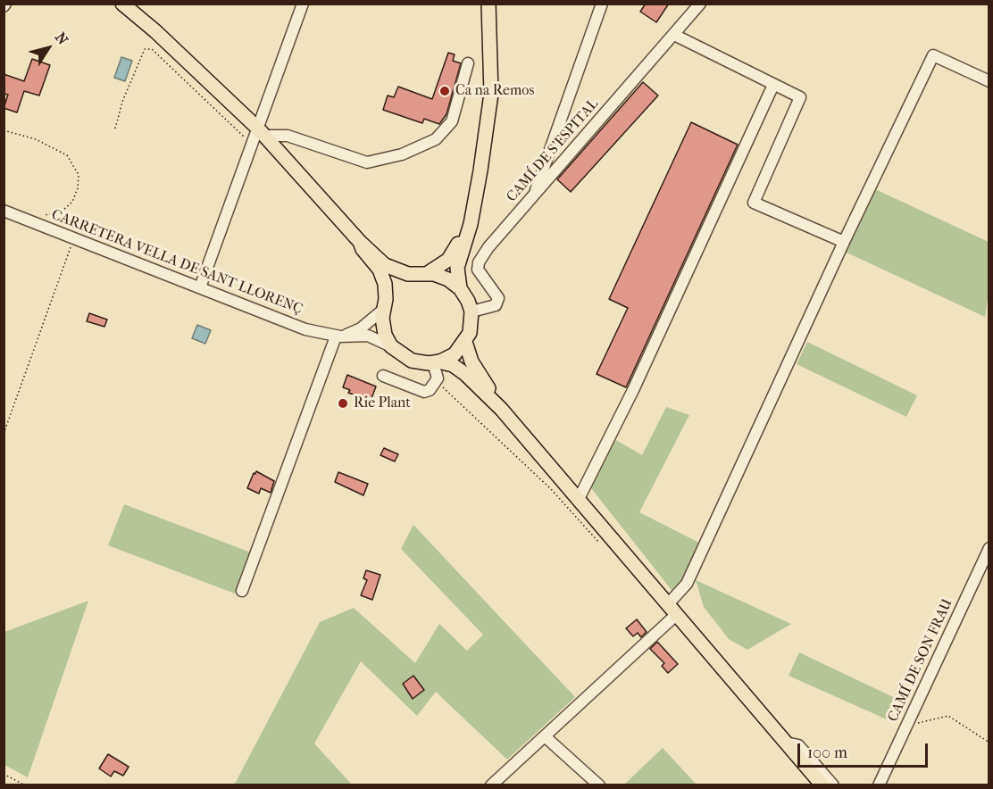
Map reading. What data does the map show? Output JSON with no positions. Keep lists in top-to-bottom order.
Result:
{
  "streets": {
    "street": ["CAMÍ DE S'ESPITAL", "CARRETERA VELLA DE SANT LLORENÇ", "CAMÍ DE SON FRAU"]
  },
  "crossings": [
    ["CAMÍ DE S'ESPITAL", "CARRETERA VELLA DE SANT LLORENÇ"]
  ],
  "places": ["Ca na Remos", "Rie Plant"],
  "scale_bar": "100 m",
  "north": "top right"
}
